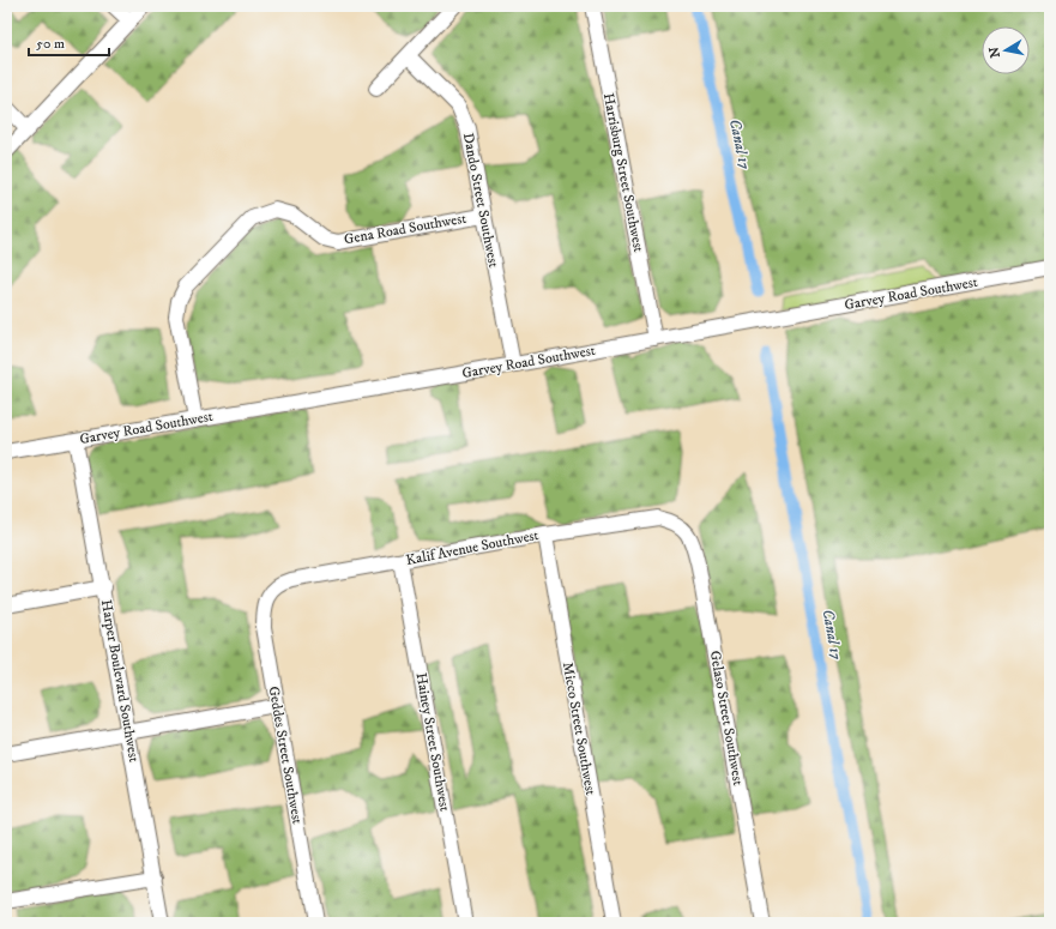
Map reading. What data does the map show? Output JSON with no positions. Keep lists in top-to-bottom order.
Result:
{
  "streets": {
    "street": [
      "Harrisburg Street Southwest",
      "Dando Street Southwest",
      "Gena Road Southwest",
      "Garvey Road Southwest",
      "Kalif Avenue Southwest",
      "Harper Boulevard Southwest",
      "Gelaso Street Southwest",
      "Micco Street Southwest",
      "Hainey Street Southwest",
      "Geddes Street Southwest"
    ]
  },
  "crossings": [
    ["Harrisburg Street Southwest", "Garvey Road Southwest"],
    ["Dando Street Southwest", "Gena Road Southwest"],
    ["Dando Street Southwest", "Garvey Road Southwest"],
    ["Gena Road Southwest", "Garvey Road Southwest"],
    ["Garvey Road Southwest", "Harper Boulevard Southwest"],
    ["Kalif Avenue Southwest", "Gelaso Street Southwest"],
    ["Kalif Avenue Southwest", "Micco Street Southwest"],
    ["Kalif Avenue Southwest", "Hainey Street Southwest"],
    ["Kalif Avenue Southwest", "Geddes Street Southwest"]
  ],
  "water": ["Canal 17"],
  "scale_bar": "50 m",
  "north": "left"
}
